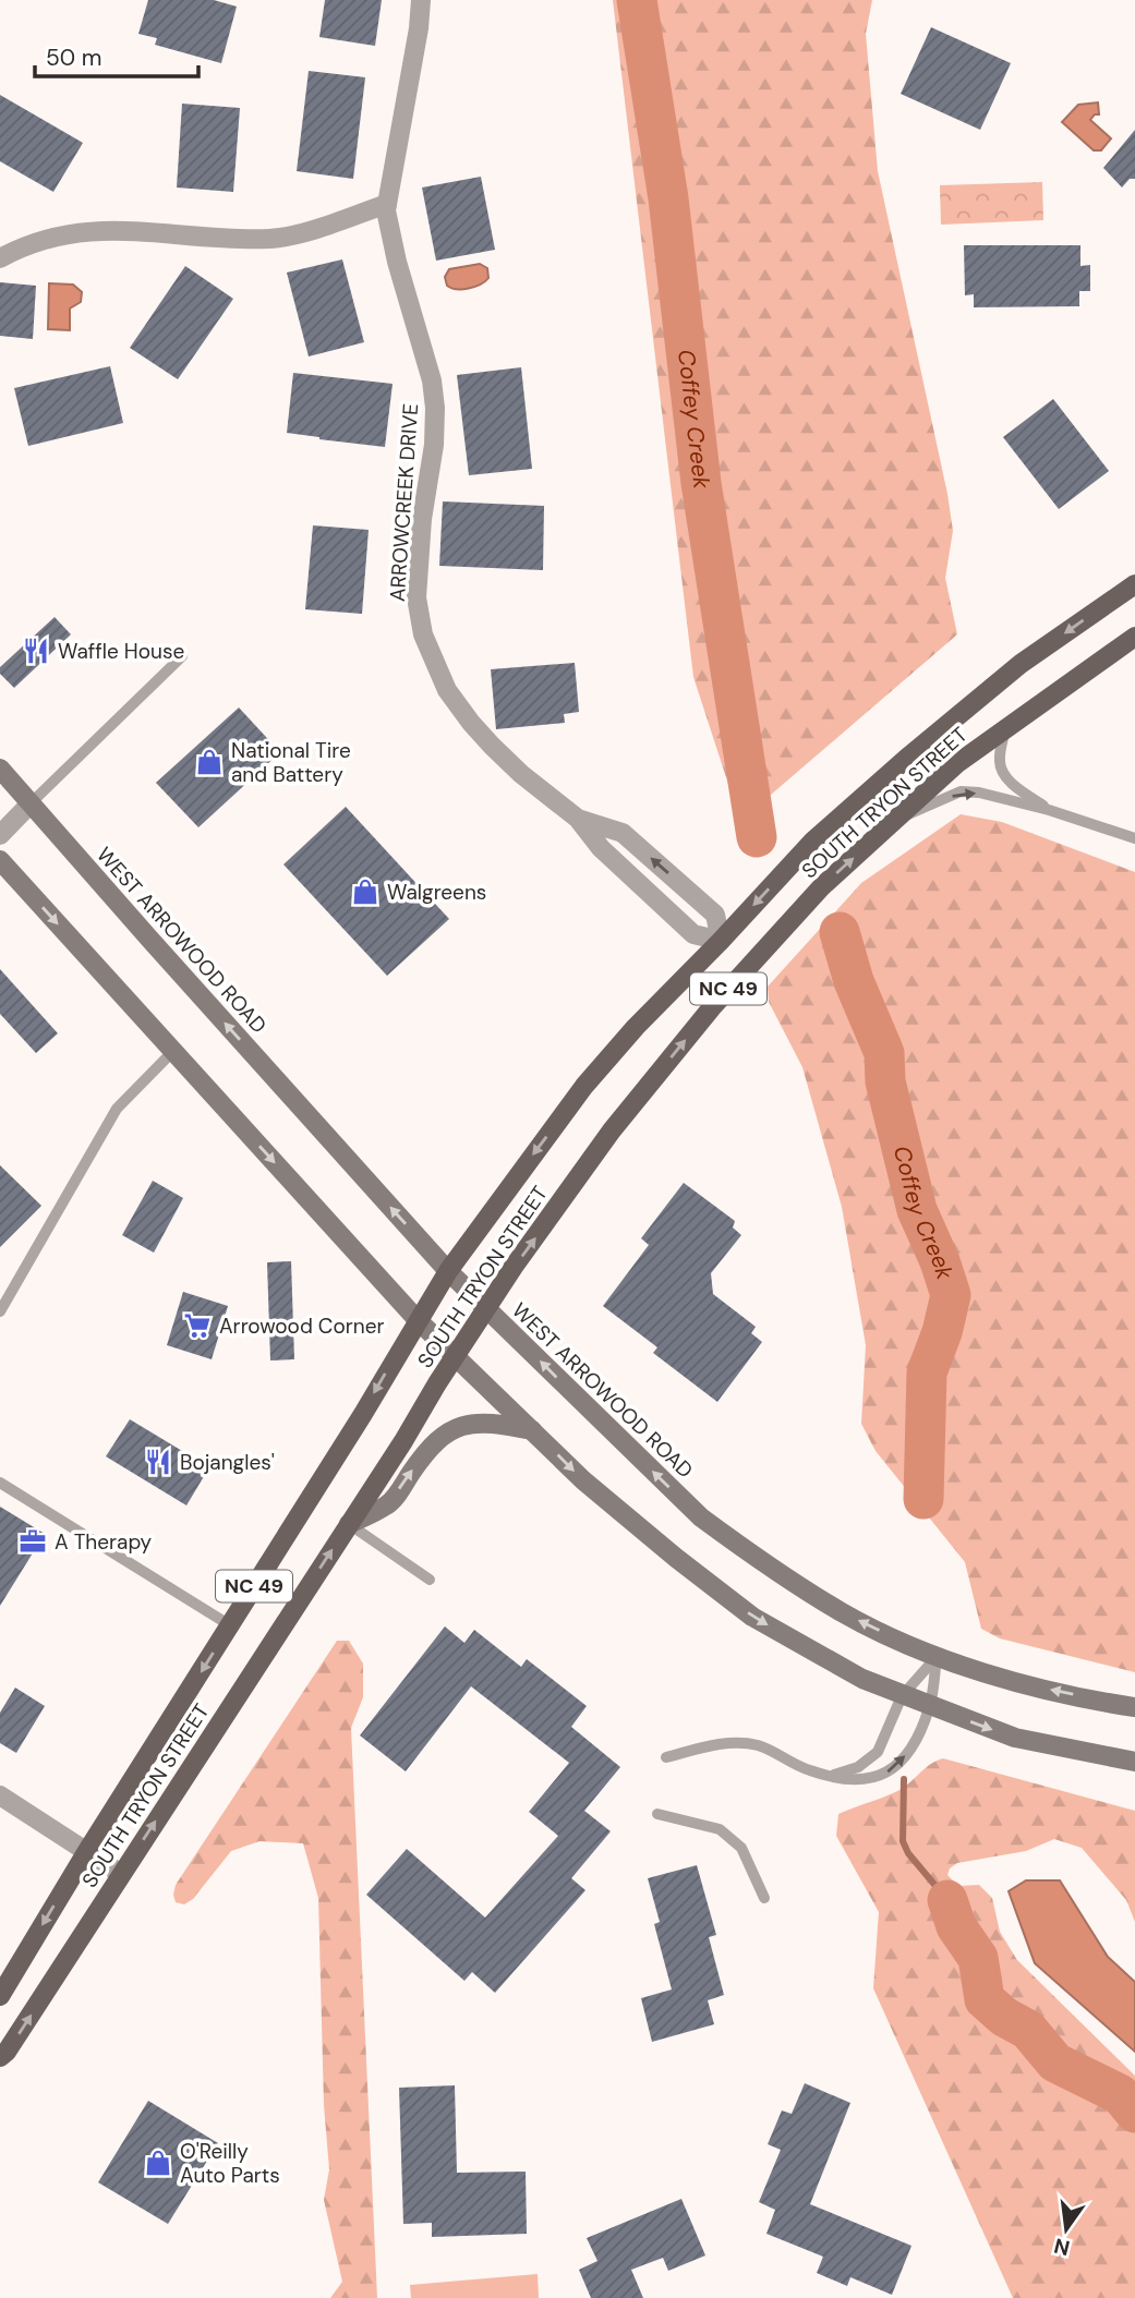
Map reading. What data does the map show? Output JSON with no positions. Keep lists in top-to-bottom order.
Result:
{
  "streets": {
    "main road": ["SOUTH TRYON STREET", "WEST ARROWOOD ROAD", "NC 49"],
    "street": ["ARROWCREEK DRIVE"]
  },
  "crossings": [
    ["ARROWCREEK DRIVE", "SOUTH TRYON STREET"],
    ["SOUTH TRYON STREET", "WEST ARROWOOD ROAD"]
  ],
  "water": ["Coffey Creek"],
  "places": {
    "restaurant": ["Waffle House", "Bojangles'"],
    "shop": ["National Tire and Battery", "Walgreens", "O'Reilly Auto Parts"],
    "supermarket": ["Arrowood Corner"],
    "office": ["A Therapy"]
  },
  "scale_bar": "50 m",
  "north": "bottom"
}
